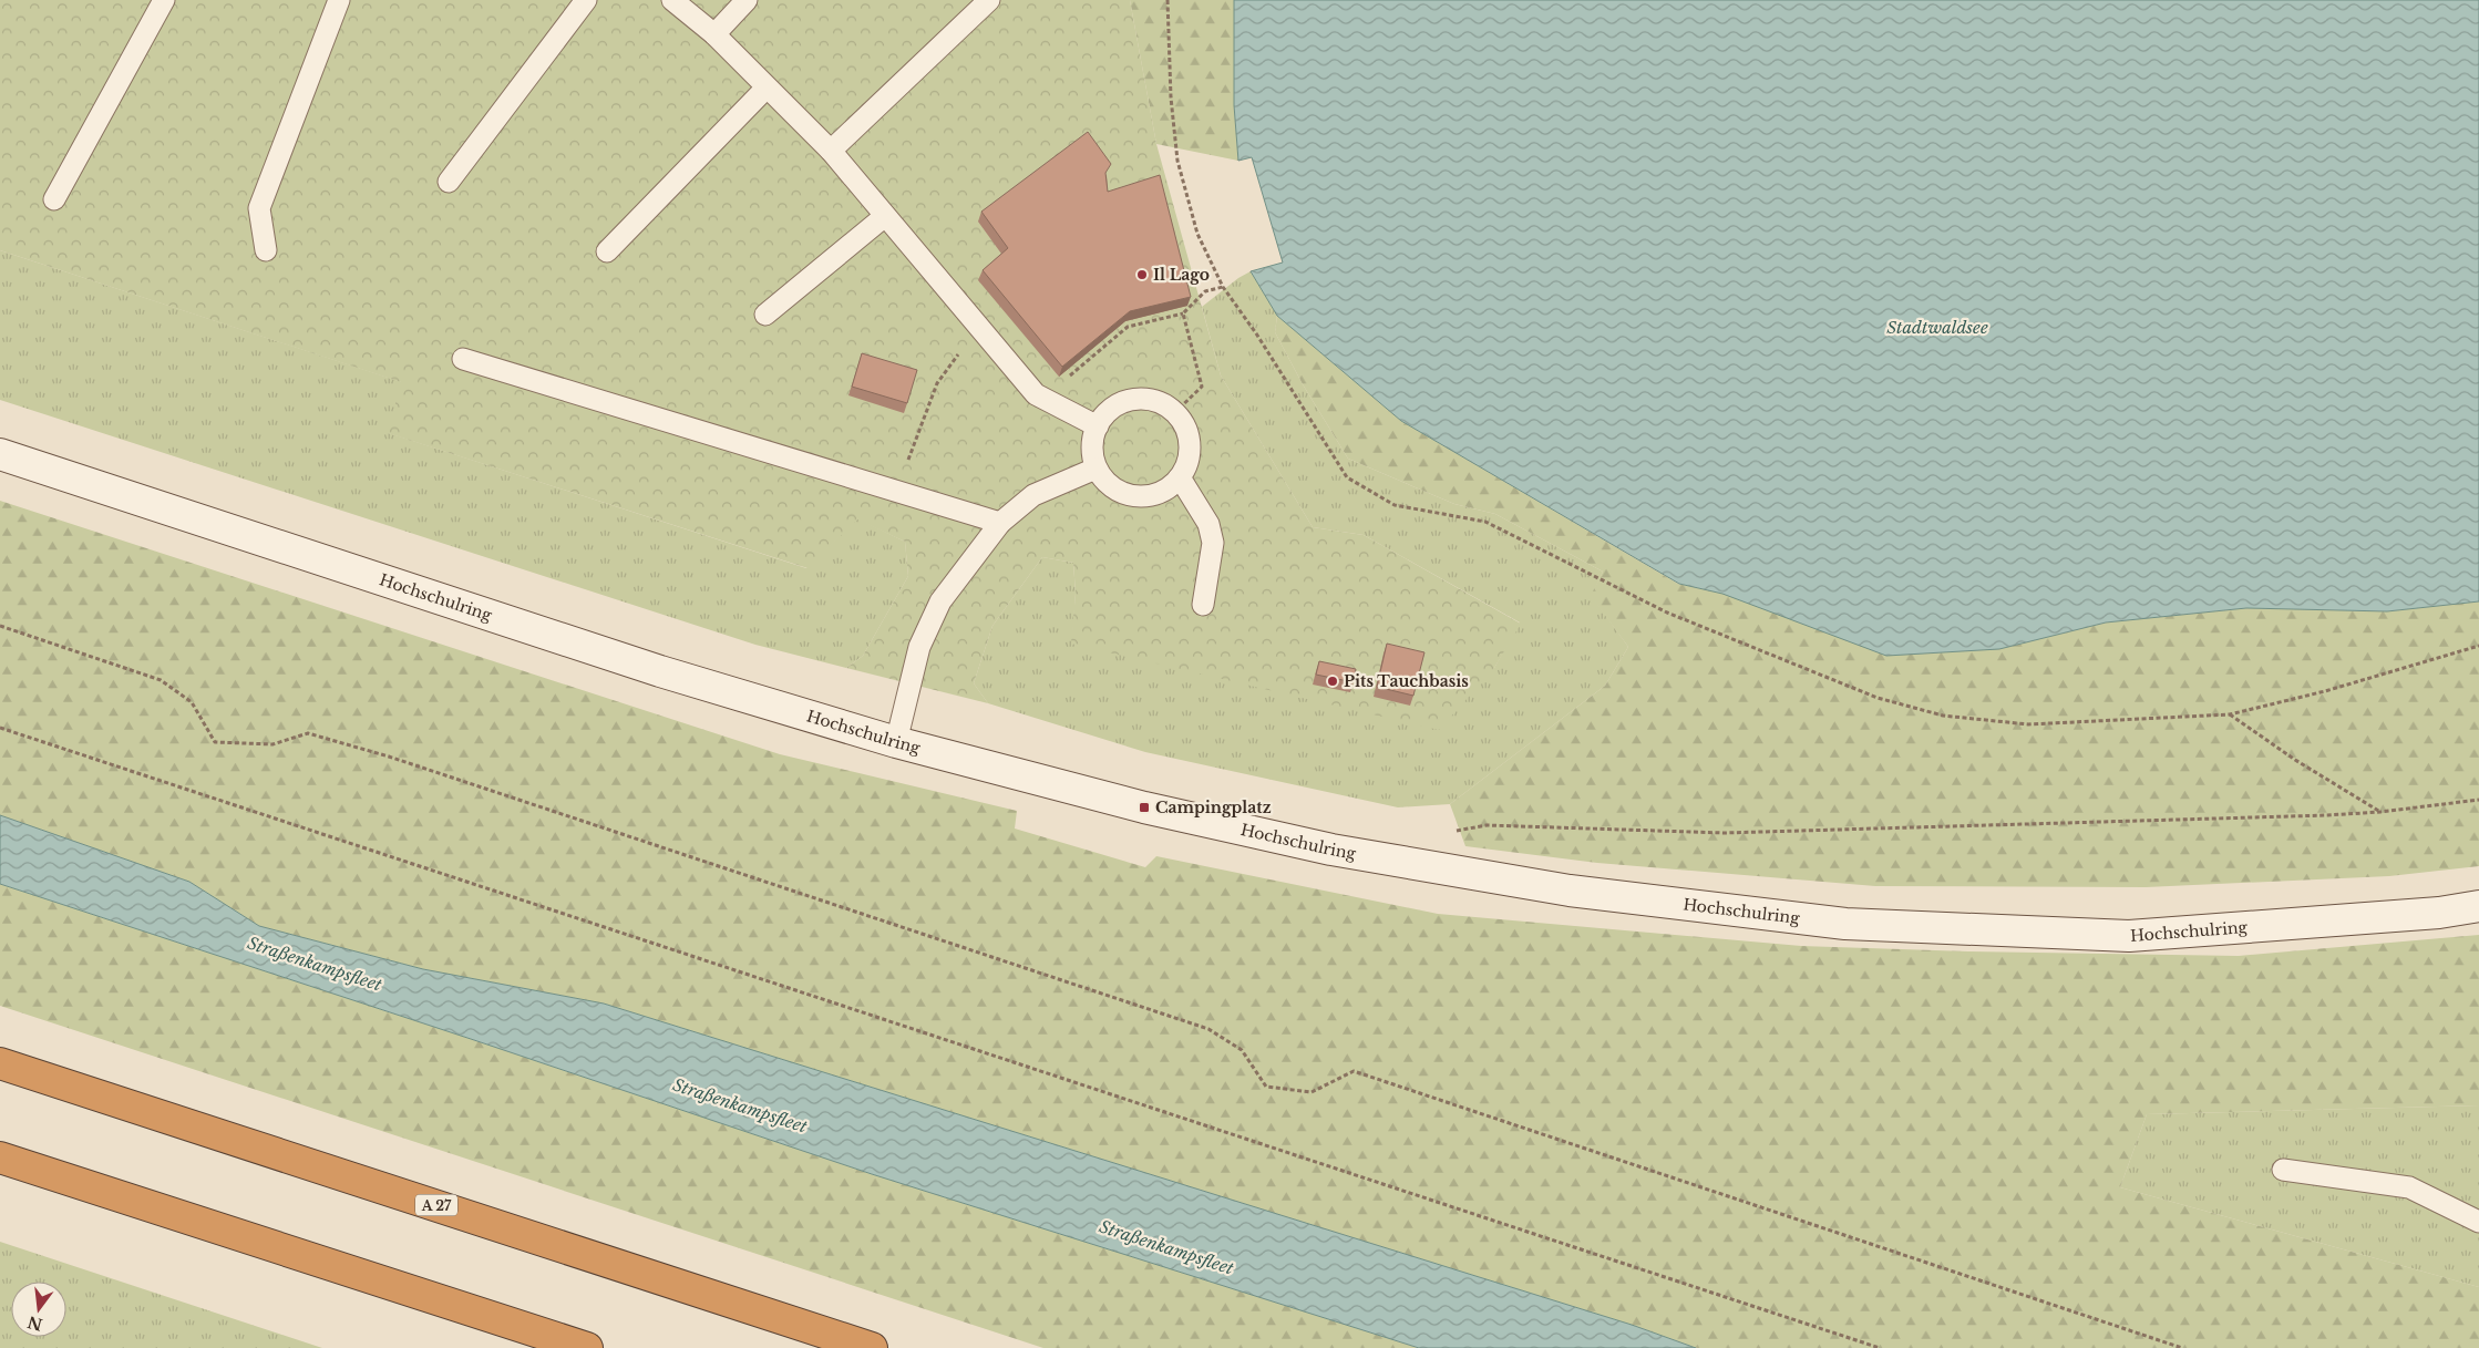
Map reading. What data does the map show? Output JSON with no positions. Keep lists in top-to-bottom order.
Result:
{
  "streets": {
    "highway": ["A 27"],
    "street": ["Hochschulring"]
  },
  "water": ["Stadtwaldsee", "Straßenkampsfleet"],
  "places": {
    "other": ["Il Lago", "Pits Tauchbasis"],
    "transit": ["Campingplatz"]
  },
  "north": "bottom"
}
